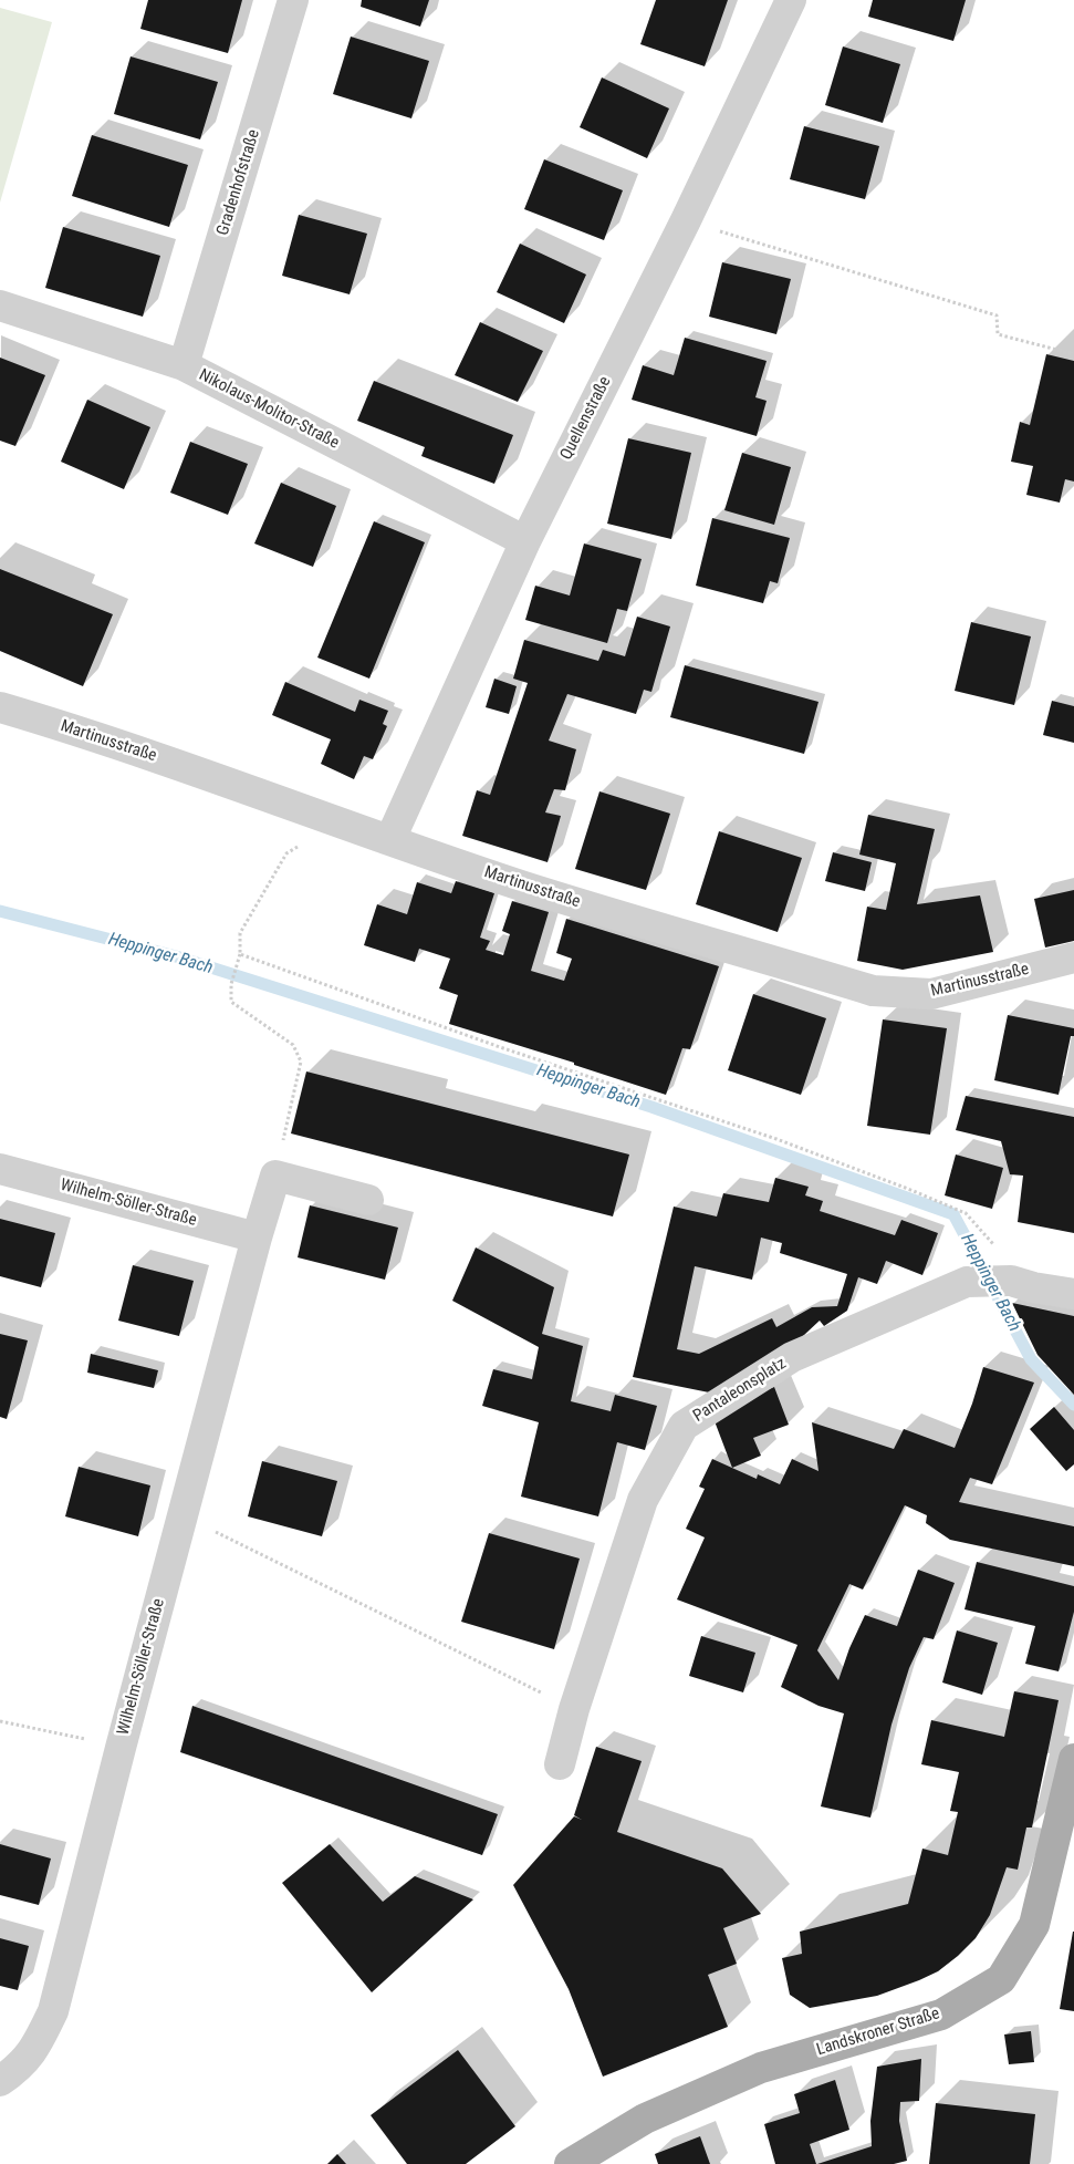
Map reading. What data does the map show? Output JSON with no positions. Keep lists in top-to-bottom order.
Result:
{
  "streets": {
    "main road": ["Landskroner Straße"],
    "street": [
      "Gradenhofstraße",
      "Nikolaus-Molitor-Straße",
      "Quellenstraße",
      "Martinusstraße",
      "Wilhelm-Söller-Straße",
      "Pantaleonsplatz"
    ]
  },
  "crossings": [
    ["Gradenhofstraße", "Nikolaus-Molitor-Straße"],
    ["Nikolaus-Molitor-Straße", "Quellenstraße"],
    ["Quellenstraße", "Martinusstraße"]
  ],
  "water": ["Heppinger Bach"]
}
